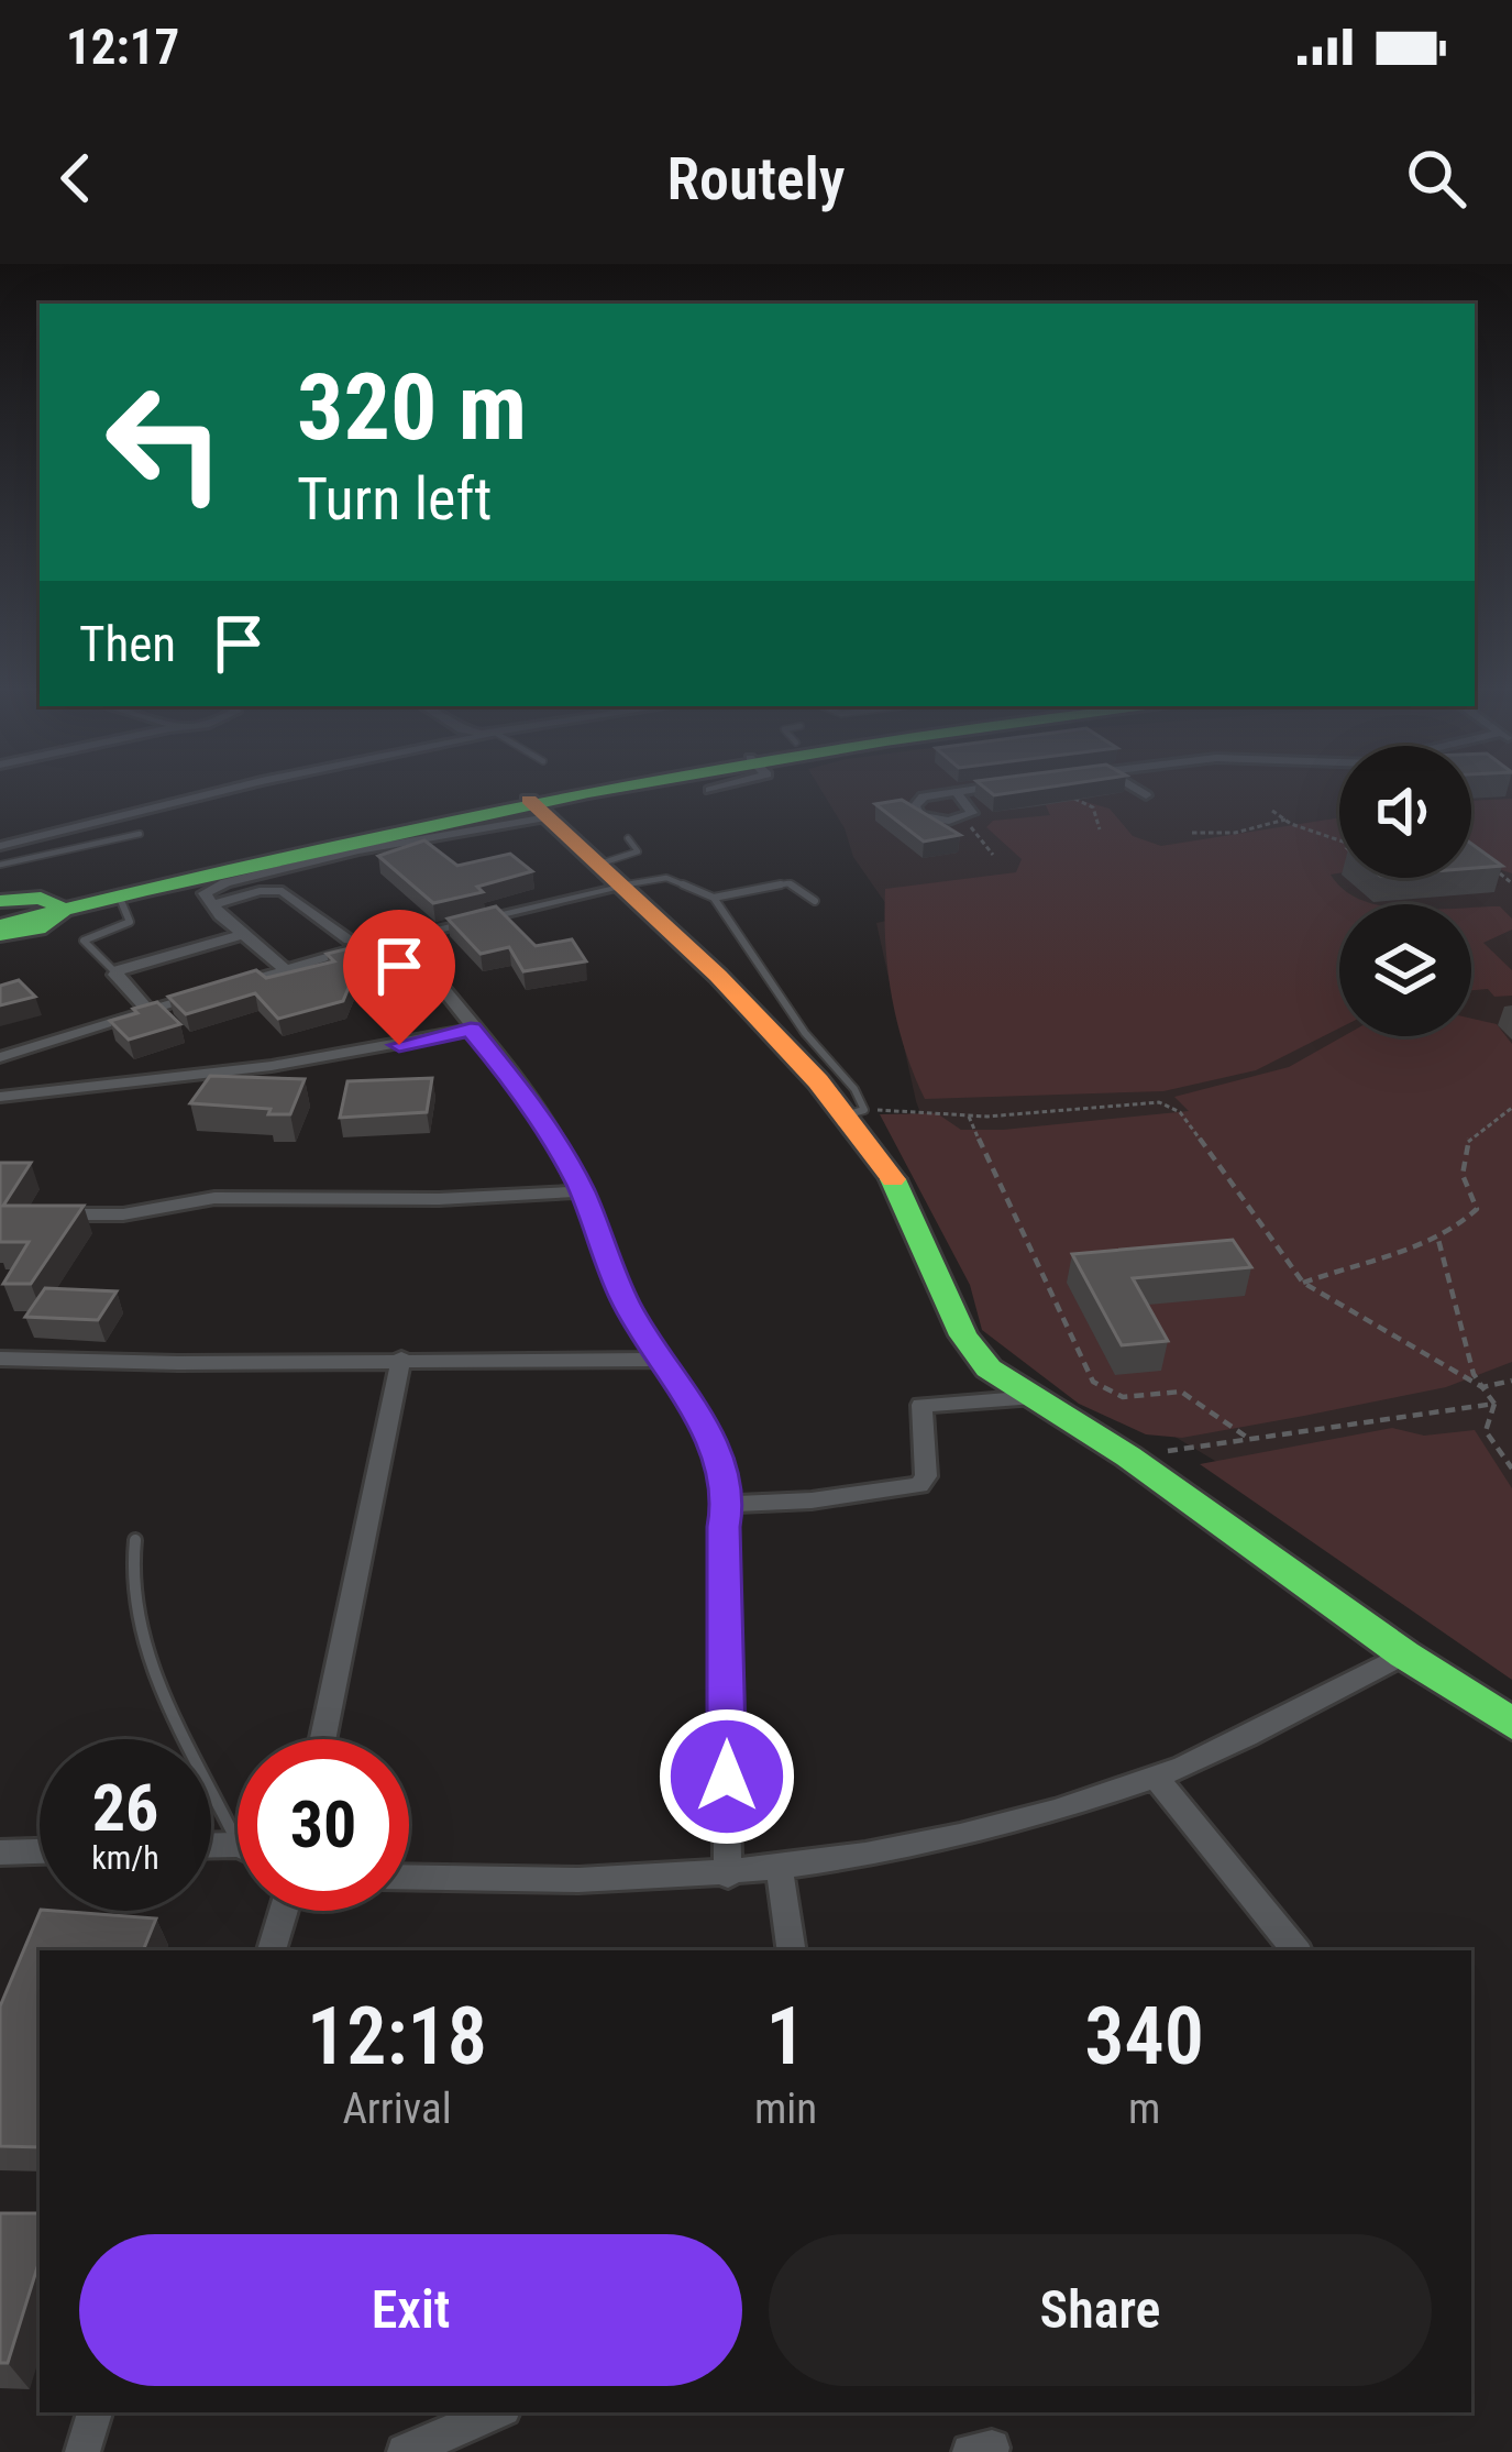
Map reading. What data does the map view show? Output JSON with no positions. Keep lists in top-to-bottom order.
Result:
{
  "page": {
    "status": "12:17",
    "header": "Routely",
    "turn": ["320 m", "Turn left"],
    "then": "Then",
    "speed": "26 km/h",
    "limit": "30",
    "eta": [
      "12:18",
      "Arrival",
      "1",
      "min",
      "340",
      "m"
    ],
    "buttons": ["Exit", "Share"]
  }
}
